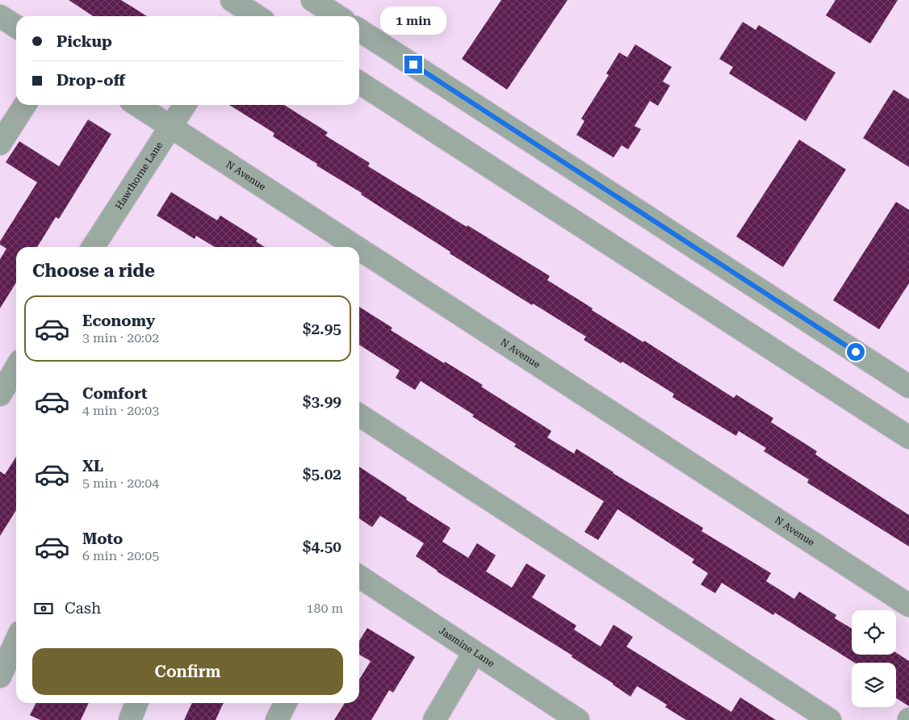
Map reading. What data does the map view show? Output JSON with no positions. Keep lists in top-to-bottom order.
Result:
{
  "streets": {
    "street": ["N Avenue", "Hawthorne Lane", "Jasmine Lane"]
  },
  "crossings": [
    ["N Avenue", "Hawthorne Lane"]
  ],
  "page": {
    "bubble": "1 min",
    "banner": ["Pickup", "Drop-off"],
    "heading": "Choose a ride",
    "list": [
      {
        "name": "Economy",
        "note": "3 min · 20:02",
        "value": "$2.95"
      },
      {
        "name": "Comfort",
        "note": "4 min · 20:03",
        "value": "$3.99"
      },
      {
        "name": "XL",
        "note": "5 min · 20:04",
        "value": "$5.02"
      },
      {
        "name": "Moto",
        "note": "6 min · 20:05",
        "value": "$4.50"
      }
    ],
    "pay": ["Cash", "180 m"],
    "buttons": "Confirm"
  }
}
